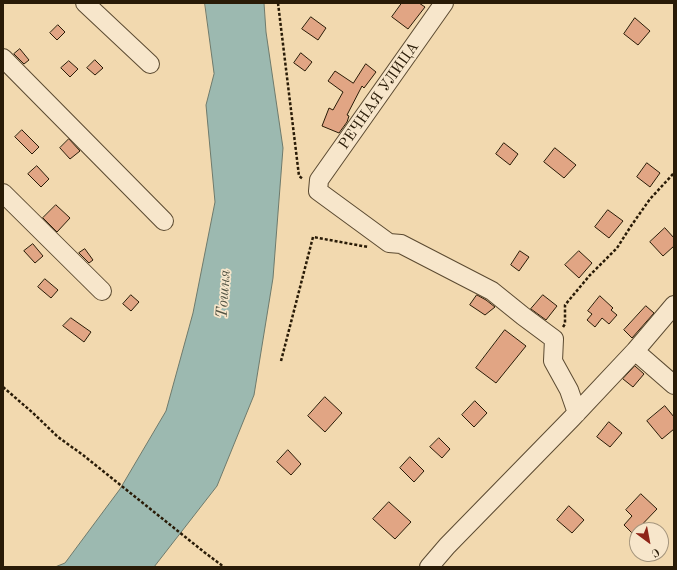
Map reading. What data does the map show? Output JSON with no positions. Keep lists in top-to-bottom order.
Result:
{
  "streets": {
    "street": ["РЕЧНАЯ УЛИЦА"]
  },
  "water": ["Тошня"],
  "north": "bottom right"
}
